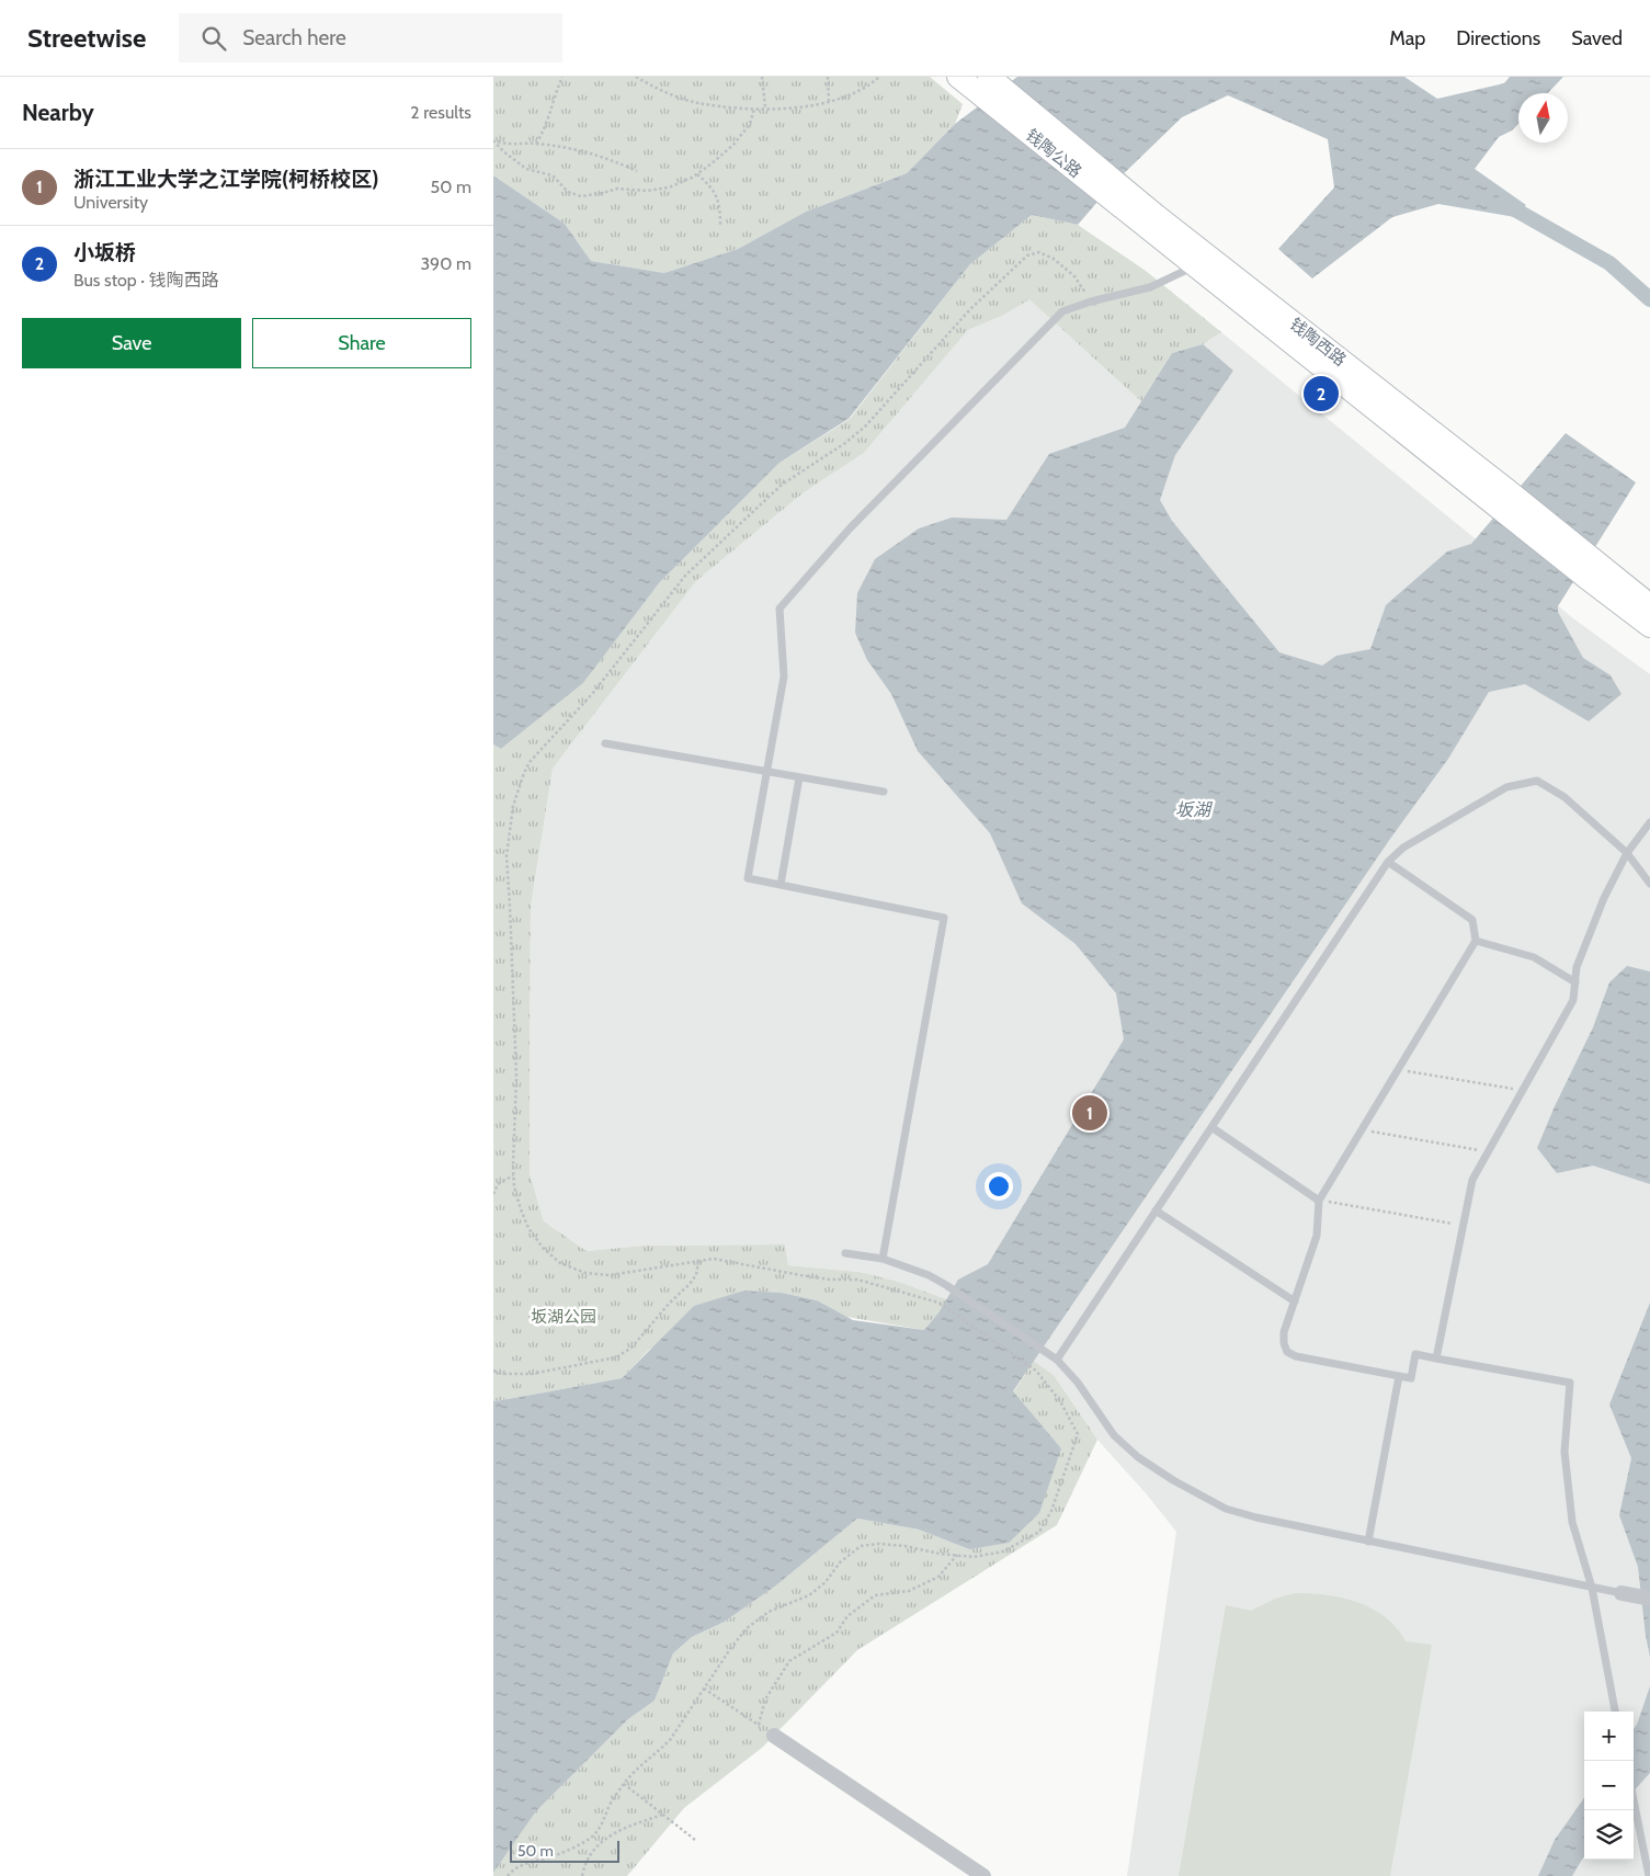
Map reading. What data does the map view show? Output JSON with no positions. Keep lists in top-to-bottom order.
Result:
{
  "streets": {
    "street": ["钱陶公路", "钱陶西路"]
  },
  "crossings": [
    ["钱陶公路", "钱陶西路"]
  ],
  "water": ["坂湖"],
  "parks": ["坂湖公园"],
  "scale_bar": "50 m",
  "north": "top",
  "page": {
    "header": "Streetwise",
    "search": "Search here",
    "nav": ["Map", "Directions", "Saved"],
    "heading": ["Nearby", "2 results"],
    "list": [
      {
        "mark": "1",
        "name": "浙江工业大学之江学院(柯桥校区)",
        "note": "University",
        "value": "50 m"
      },
      {
        "mark": "2",
        "name": "小坂桥",
        "note": "Bus stop · 钱陶西路",
        "value": "390 m"
      }
    ],
    "buttons": ["Save", "Share"],
    "pins": ["2", "1"],
    "map_buttons": ["+", "−"],
    "scale": "50 m"
  }
}
